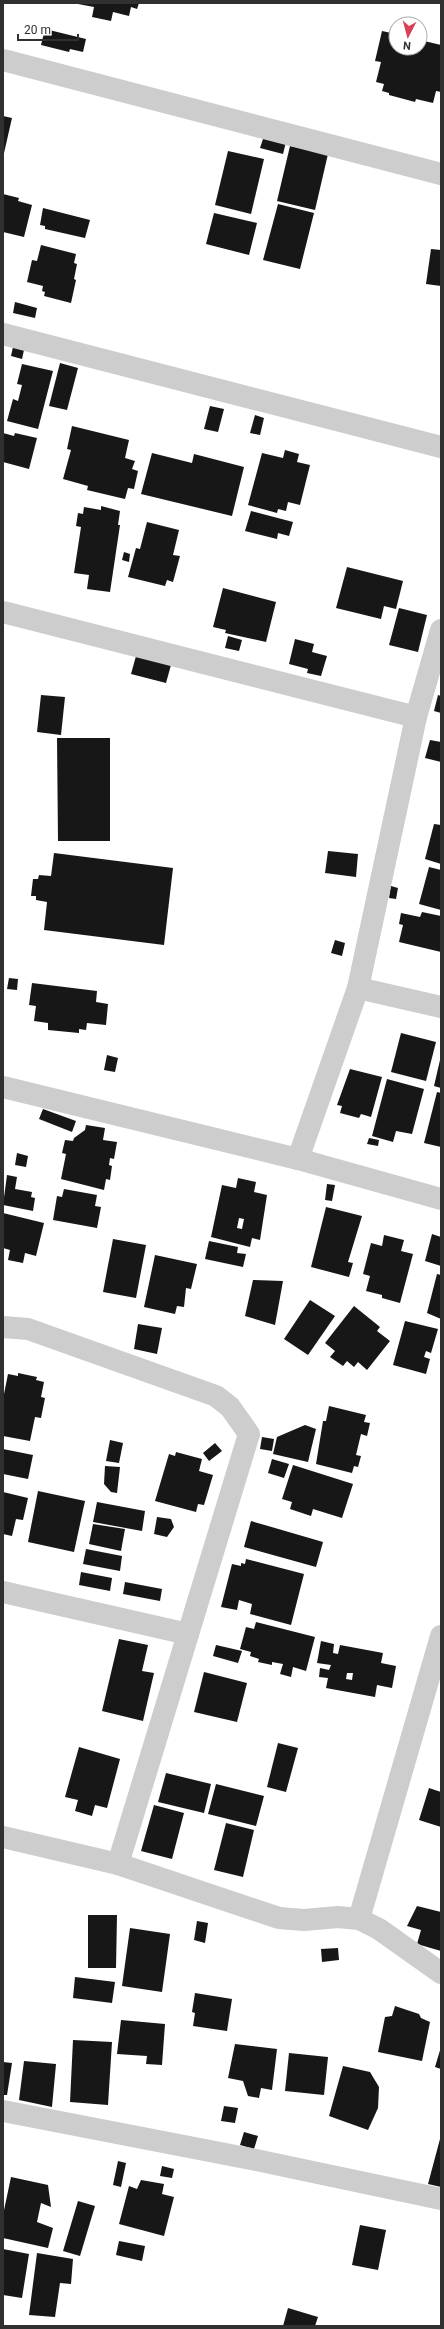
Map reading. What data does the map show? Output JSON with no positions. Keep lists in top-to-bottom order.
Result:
{
  "scale_bar": "20 m",
  "north": "bottom"
}
